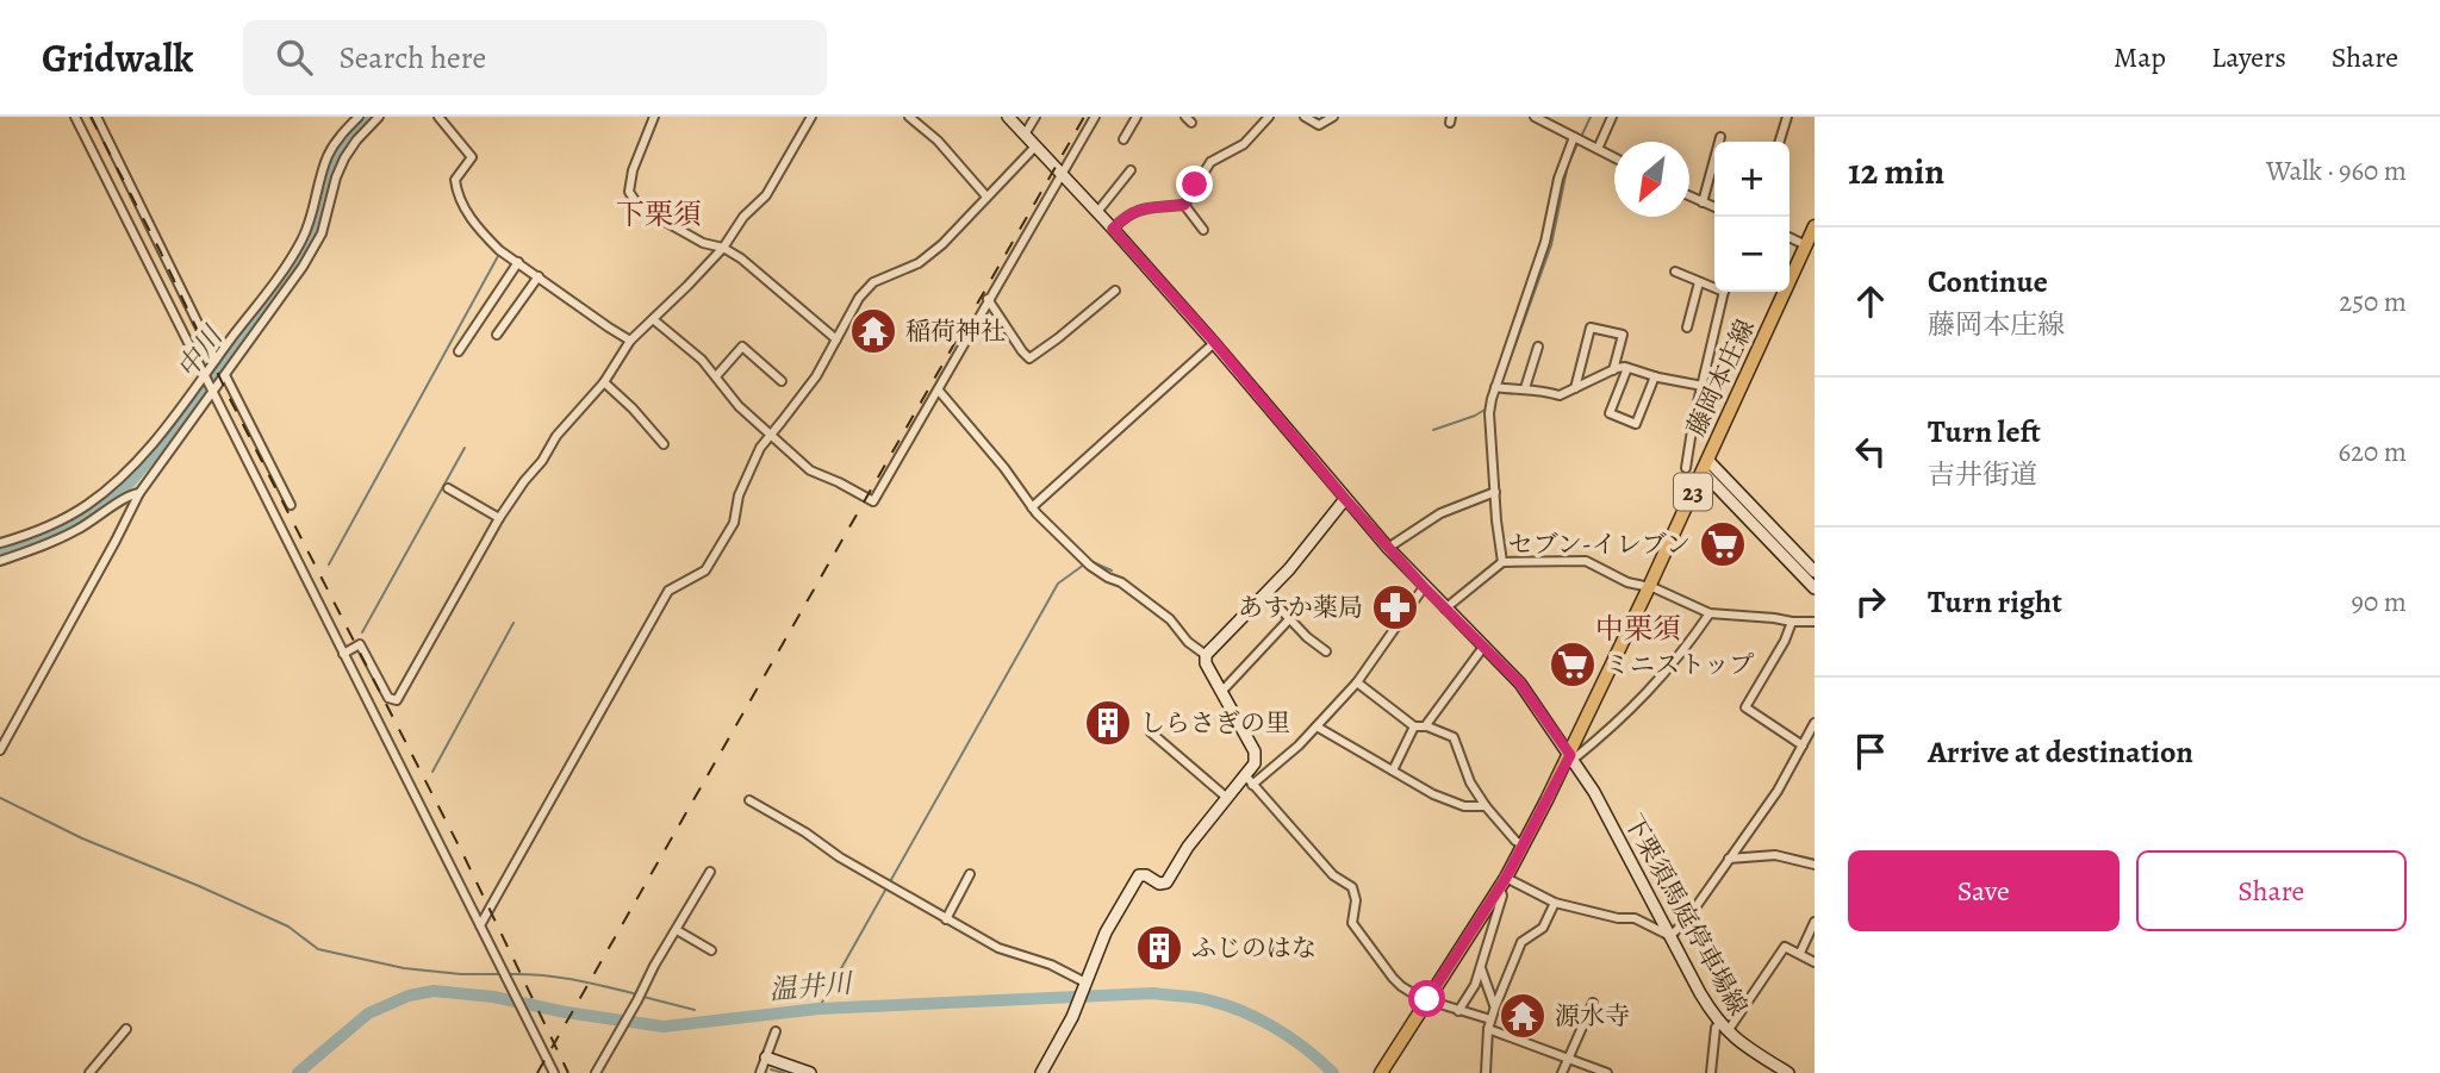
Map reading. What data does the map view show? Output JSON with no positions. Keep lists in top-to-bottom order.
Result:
{
  "streets": {
    "main road": ["藤岡本庄線", "23", "下栗須馬庭停車場線"]
  },
  "crossings": [
    ["藤岡本庄線", "下栗須馬庭停車場線"]
  ],
  "districts": ["下栗須", "中栗須"],
  "water": ["中川", "温井川"],
  "places": {
    "temple": ["稲荷神社", "源水寺"],
    "supermarket": ["セブン-イレブン", "ミニストップ"],
    "pharmacy": ["あすか薬局"],
    "building": ["しらさぎの里", "ふじのはな"]
  },
  "north": "bottom left",
  "page": {
    "header": "Gridwalk",
    "search": "Search here",
    "nav": ["Map", "Layers", "Share"],
    "heading": ["12 min", "Walk · 960 m"],
    "map_buttons": ["+", "−"],
    "list": [
      ["Continue", "藤岡本庄線", "250 m"],
      ["Turn left", "吉井街道", "620 m"],
      ["Turn right", "90 m"],
      "Arrive at destination"
    ],
    "buttons": ["Save", "Share"]
  }
}
